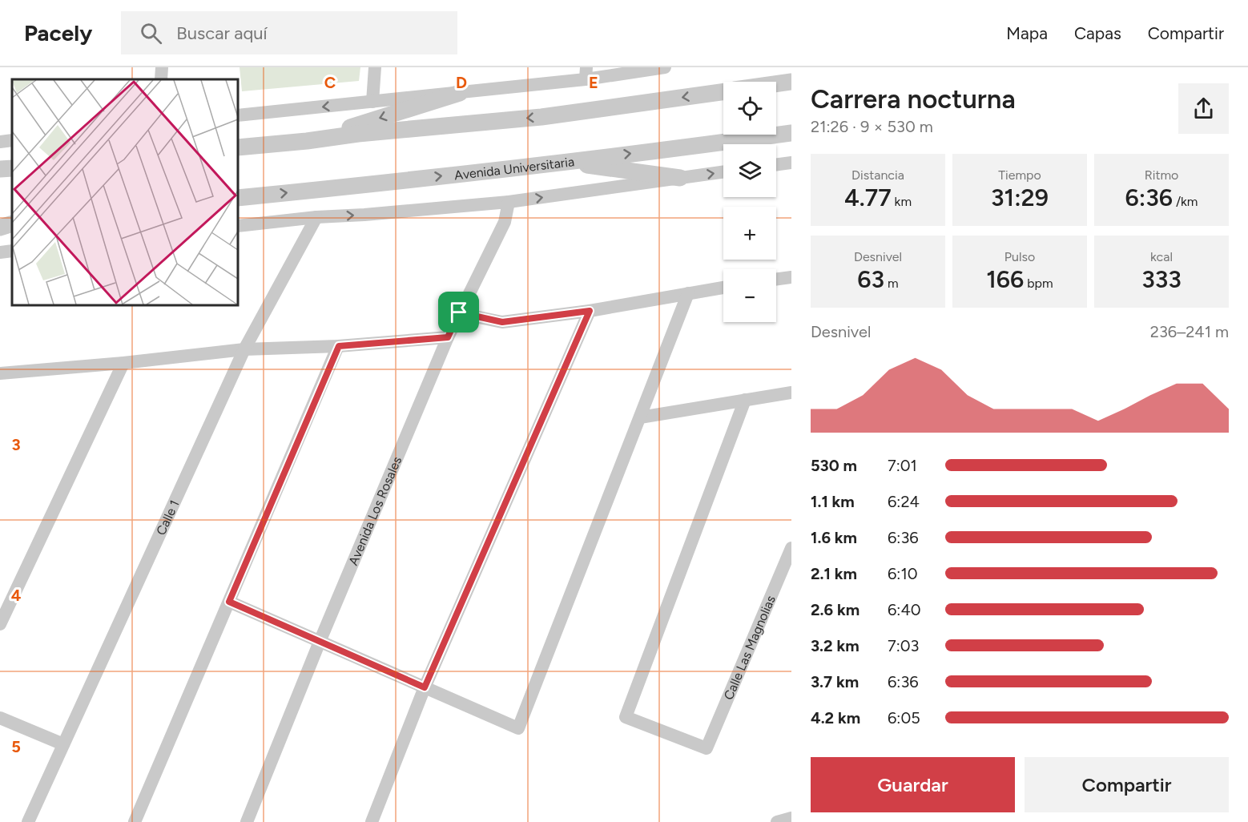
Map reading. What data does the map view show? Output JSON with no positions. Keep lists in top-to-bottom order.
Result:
{
  "streets": {
    "street": [
      "Avenida Universitaria",
      "Avenida Los Rosales",
      "Calle 1",
      "Calle Las Magnolias"
    ]
  },
  "page": {
    "header": "Pacely",
    "search": "Buscar aquí",
    "nav": ["Mapa", "Capas", "Compartir"],
    "heading": ["Carrera nocturna", "21:26 · 9 × 530 m"],
    "map_buttons": ["+", "−"],
    "stats": [
      ["Distancia", "4.77 km"],
      ["Tiempo", "31:29"],
      ["Ritmo", "6:36 /km"],
      ["Desnivel", "63 m"],
      ["Pulso", "166 bpm"],
      ["kcal", "333"]
    ],
    "chart": ["Desnivel", "236–241 m"],
    "list": [
      {
        "name": "530 m",
        "note": "7:01"
      },
      {
        "name": "1.1 km",
        "note": "6:24"
      },
      {
        "name": "1.6 km",
        "note": "6:36"
      },
      {
        "name": "2.1 km",
        "note": "6:10"
      },
      {
        "name": "2.6 km",
        "note": "6:40"
      },
      {
        "name": "3.2 km",
        "note": "7:03"
      },
      {
        "name": "3.7 km",
        "note": "6:36"
      },
      {
        "name": "4.2 km",
        "note": "6:05"
      }
    ],
    "buttons": ["Guardar", "Compartir"]
  },
  "grid": {
    "columns": ["C", "D", "E"],
    "rows": ["3", "4", "5"]
  }
}
